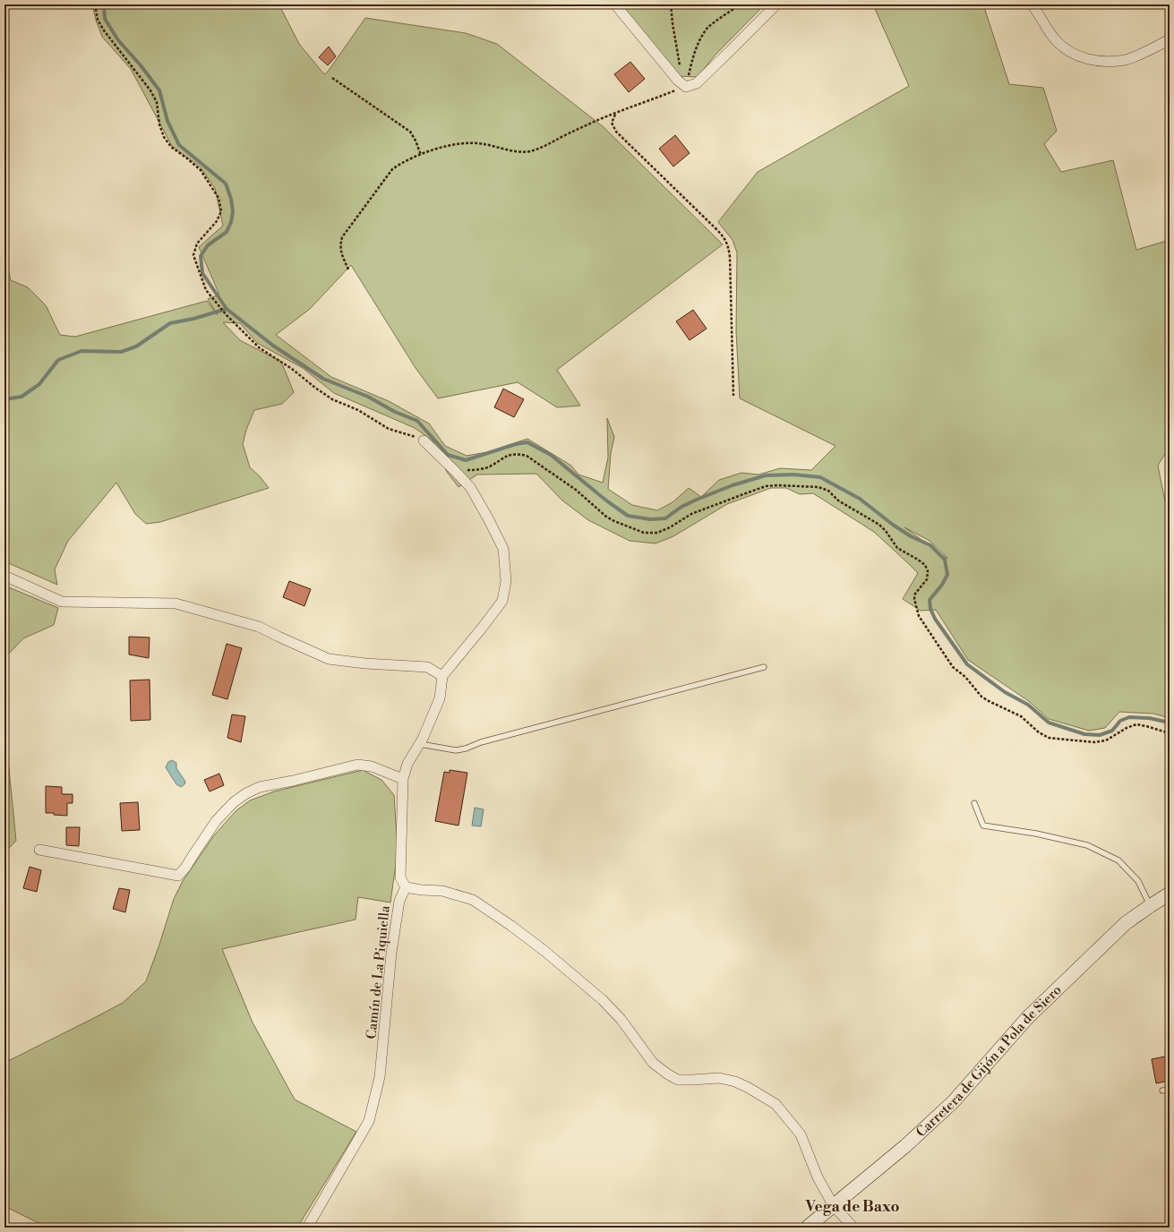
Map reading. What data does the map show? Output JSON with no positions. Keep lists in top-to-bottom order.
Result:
{
  "streets": {
    "street": ["Camín de La Piquiella", "Carretera de Gijón a Pola de Siero"]
  },
  "districts": ["Vega de Baxo"]
}
